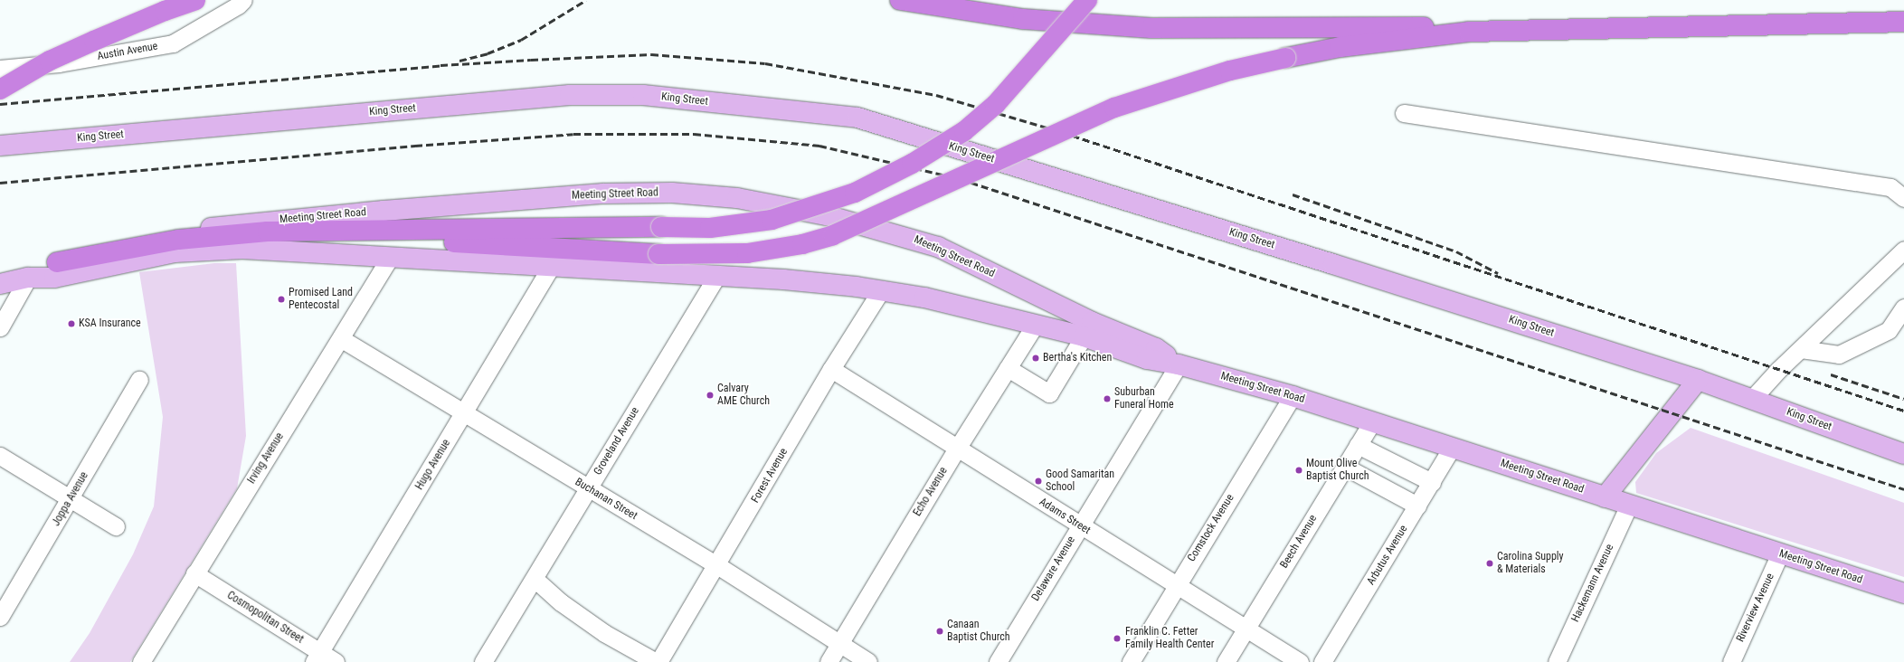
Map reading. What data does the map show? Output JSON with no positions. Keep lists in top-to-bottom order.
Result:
{
  "streets": {
    "main road": ["King Street", "Meeting Street Road"],
    "street": [
      "Austin Avenue",
      "Groveland Avenue",
      "Irving Avenue",
      "Hugo Avenue",
      "Forest Avenue",
      "Echo Avenue",
      "Joppa Avenue",
      "Buchanan Street",
      "Adams Street",
      "Comstock Avenue",
      "Beech Avenue",
      "Arbutus Avenue",
      "Delaware Avenue",
      "Hackemann Avenue",
      "Riverview Avenue",
      "Cosmopolitan Street"
    ]
  },
  "crossings": [
    ["Meeting Street Road", "Groveland Avenue"],
    ["Meeting Street Road", "Irving Avenue"],
    ["Meeting Street Road", "Hugo Avenue"],
    ["Meeting Street Road", "Forest Avenue"],
    ["Meeting Street Road", "Echo Avenue"],
    ["Meeting Street Road", "Comstock Avenue"],
    ["Meeting Street Road", "Beech Avenue"],
    ["Meeting Street Road", "Arbutus Avenue"],
    ["Meeting Street Road", "Delaware Avenue"],
    ["Meeting Street Road", "Hackemann Avenue"],
    ["Meeting Street Road", "Riverview Avenue"],
    ["Groveland Avenue", "Buchanan Street"],
    ["Irving Avenue", "Buchanan Street"],
    ["Irving Avenue", "Cosmopolitan Street"],
    ["Hugo Avenue", "Buchanan Street"],
    ["Hugo Avenue", "Cosmopolitan Street"],
    ["Forest Avenue", "Buchanan Street"],
    ["Forest Avenue", "Adams Street"],
    ["Echo Avenue", "Buchanan Street"],
    ["Echo Avenue", "Adams Street"],
    ["Adams Street", "Comstock Avenue"],
    ["Adams Street", "Beech Avenue"],
    ["Adams Street", "Delaware Avenue"]
  ],
  "places": [
    "Promised Land Pentecostal",
    "KSA Insurance",
    "Bertha's Kitchen",
    "Calvary AME Church",
    "Suburban Funeral Home",
    "Mount Olive Baptist Church",
    "Good Samaritan School",
    "Carolina Supply & Materials",
    "Canaan Baptist Church",
    "Franklin C. Fetter Family Health Center"
  ]
}
